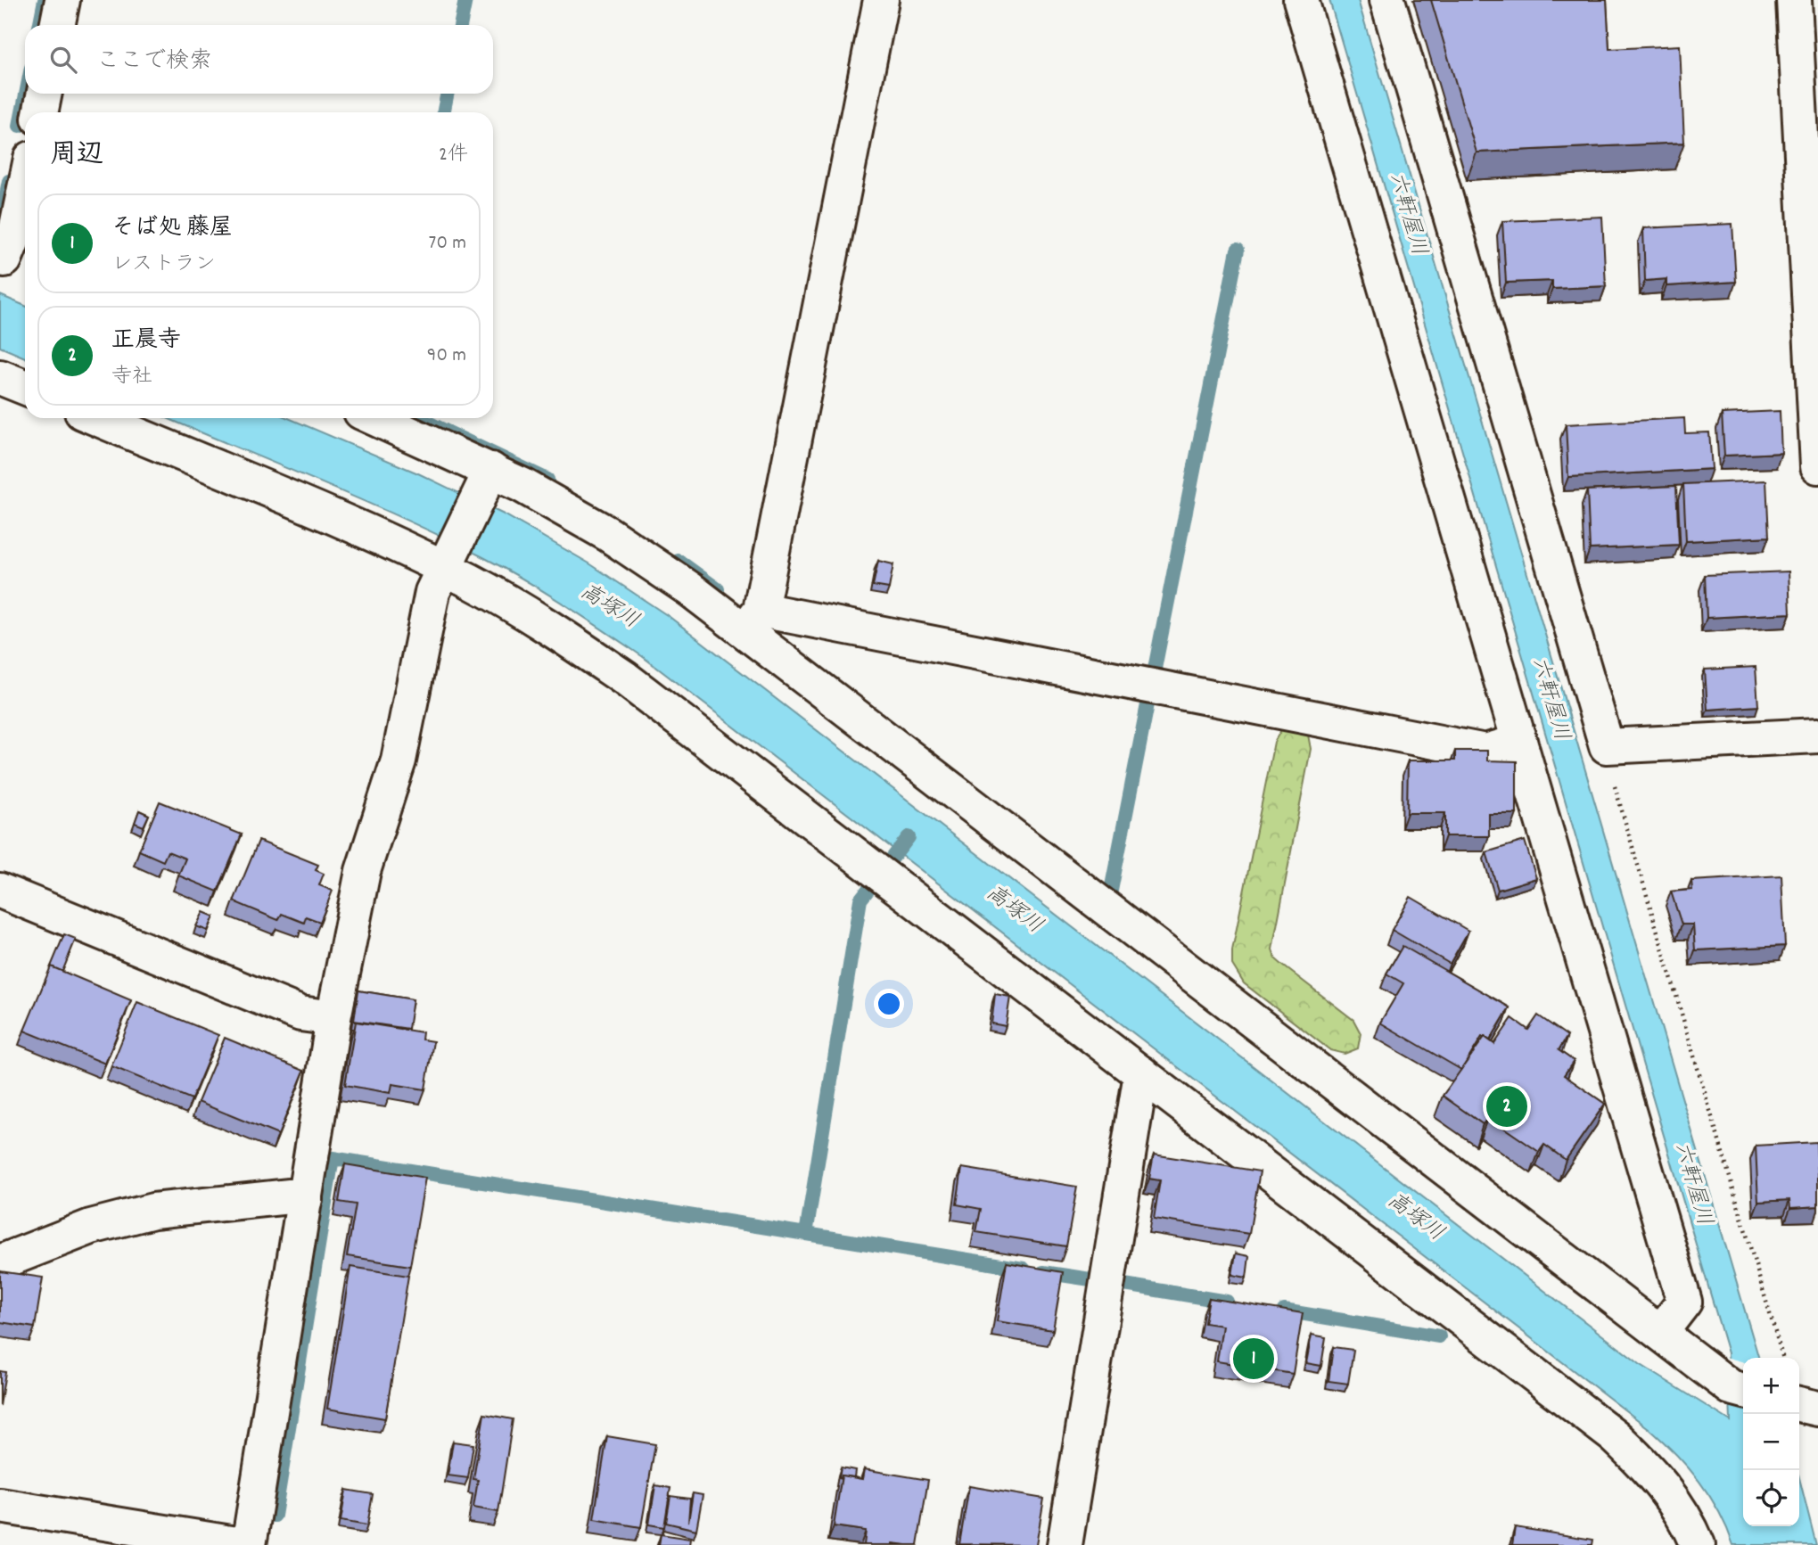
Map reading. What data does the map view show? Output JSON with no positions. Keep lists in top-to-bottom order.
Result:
{
  "water": ["六軒屋川", "高塚川"],
  "page": {
    "search": "ここで検索",
    "heading": ["周辺", "2件"],
    "list": [
      {
        "mark": "1",
        "name": "そば処 藤屋",
        "note": "レストラン",
        "value": "70 m"
      },
      {
        "mark": "2",
        "name": "正晨寺",
        "note": "寺社",
        "value": "90 m"
      }
    ],
    "pins": ["2", "1"],
    "map_buttons": ["+", "−"]
  }
}
